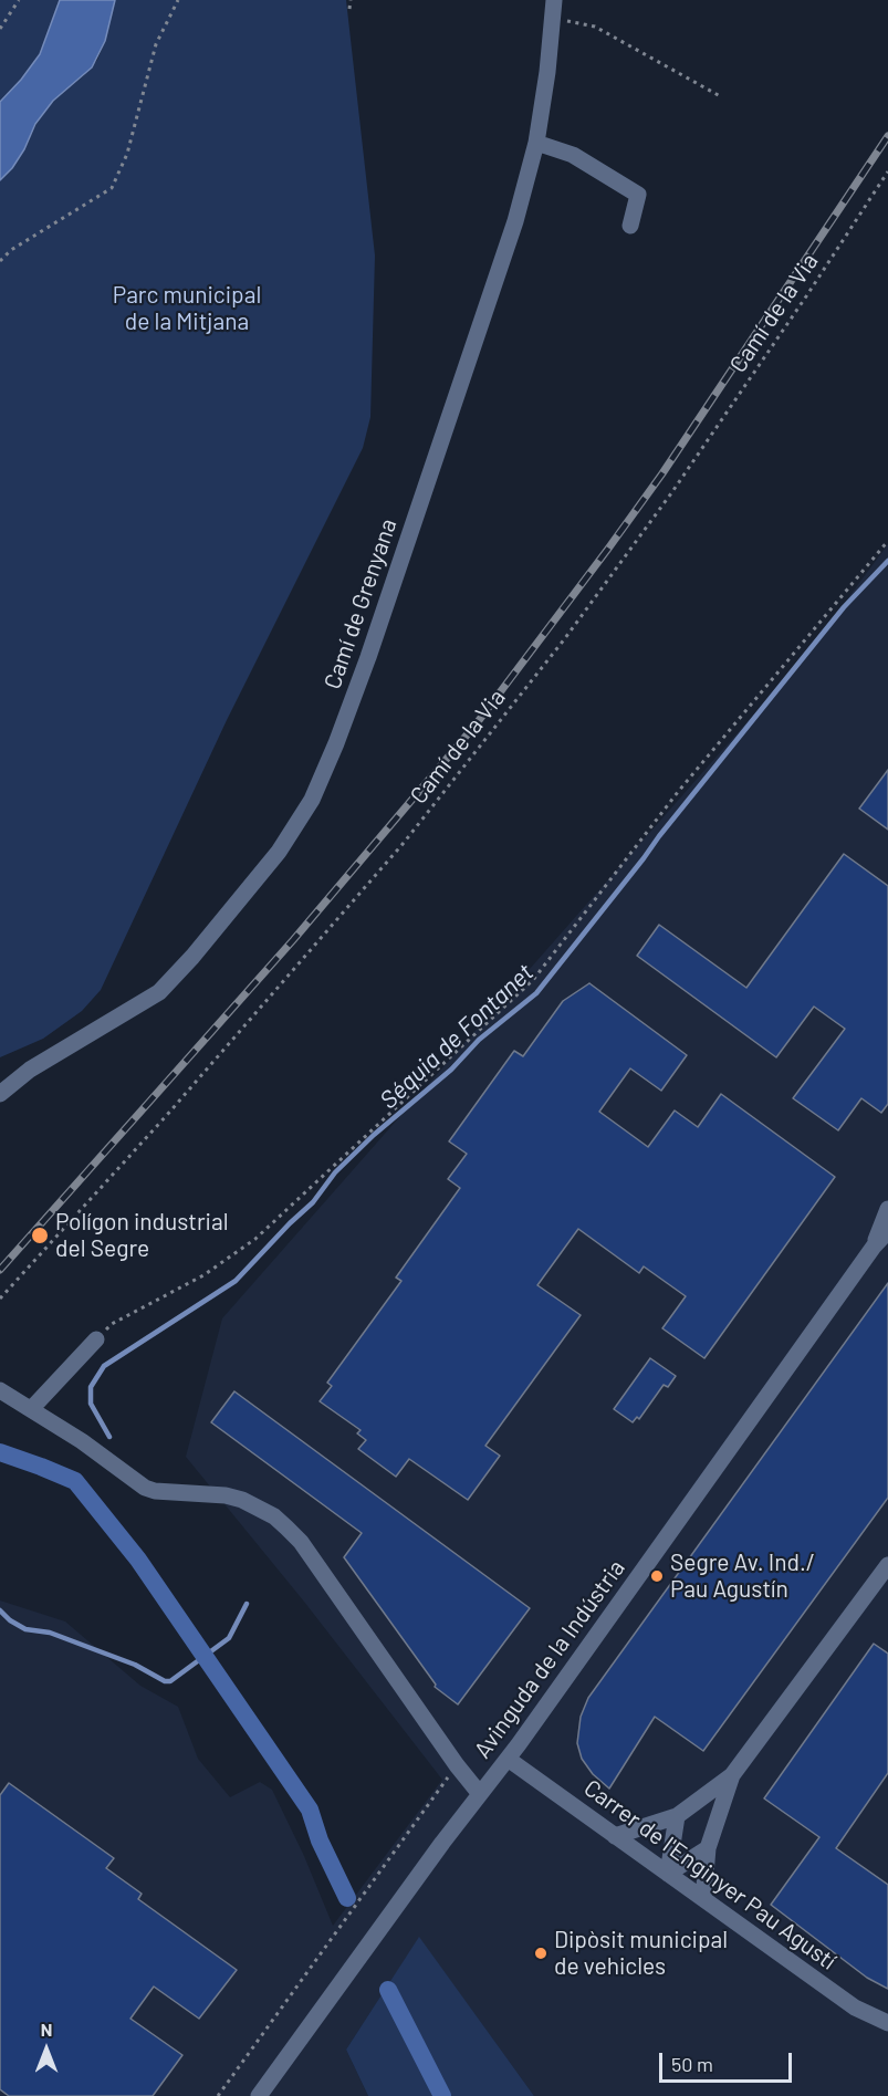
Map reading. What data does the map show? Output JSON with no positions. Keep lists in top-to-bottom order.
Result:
{
  "streets": {
    "street": ["Camí de Grenyana", "Avinguda de la Indústria", "Carrer de l'Enginyer Pau Agustí"],
    "path": ["Camí de la Via"]
  },
  "crossings": [
    ["Avinguda de la Indústria", "Carrer de l'Enginyer Pau Agustí"]
  ],
  "water": ["Séquia de Fontanet"],
  "parks": ["Parc municipal de la Mitjana"],
  "places": ["Polígon industrial del Segre", "Segre Av. Ind./ Pau Agustín", "Dipòsit municipal de vehicles"],
  "scale_bar": "50 m",
  "north": "top"
}
